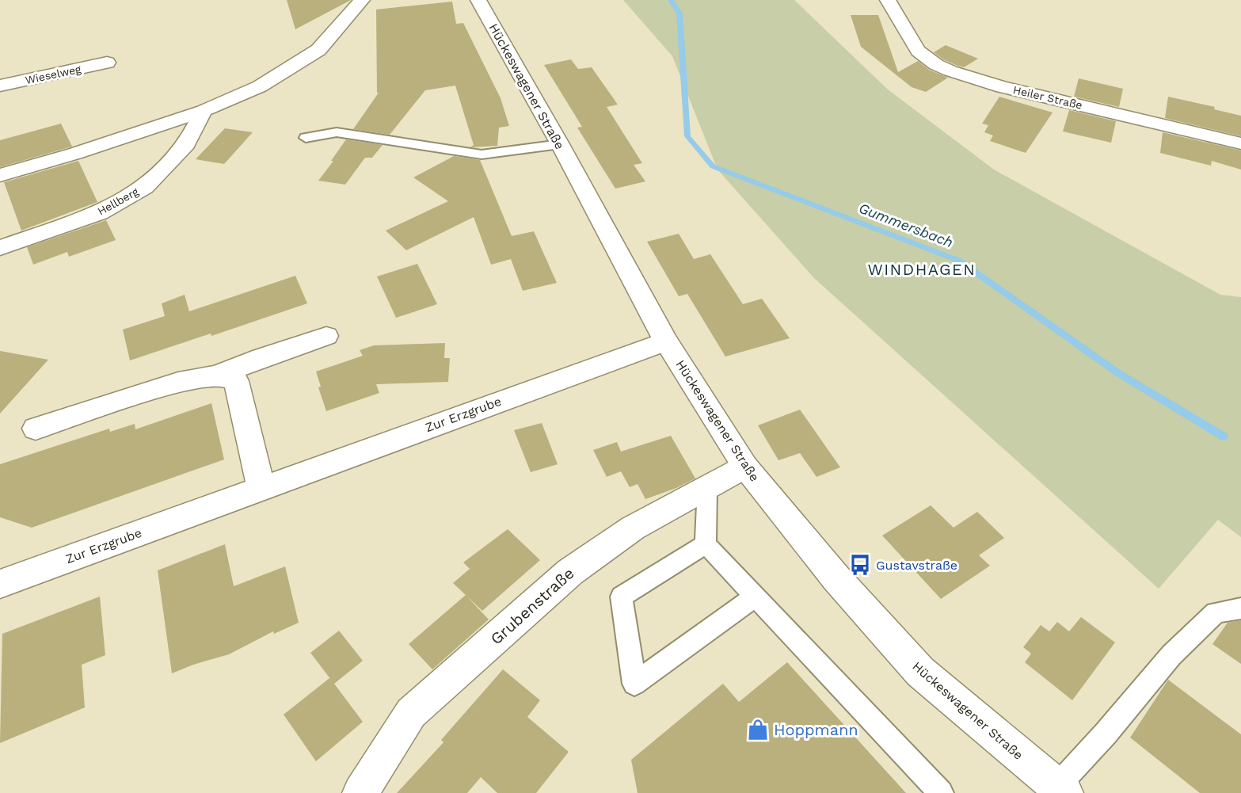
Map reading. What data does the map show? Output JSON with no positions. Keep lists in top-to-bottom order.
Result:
{
  "streets": {
    "street": [
      "Wieselweg",
      "Hückeswagener Straße",
      "Heiler Straße",
      "Hellberg",
      "Zur Erzgrube",
      "Grubenstraße"
    ]
  },
  "crossings": [
    ["Hückeswagener Straße", "Zur Erzgrube"],
    ["Hückeswagener Straße", "Grubenstraße"]
  ],
  "districts": ["WINDHAGEN"],
  "water": ["Gummersbach"],
  "places": {
    "bus stop": ["Gustavstraße"],
    "shop": ["Hoppmann"]
  }
}
